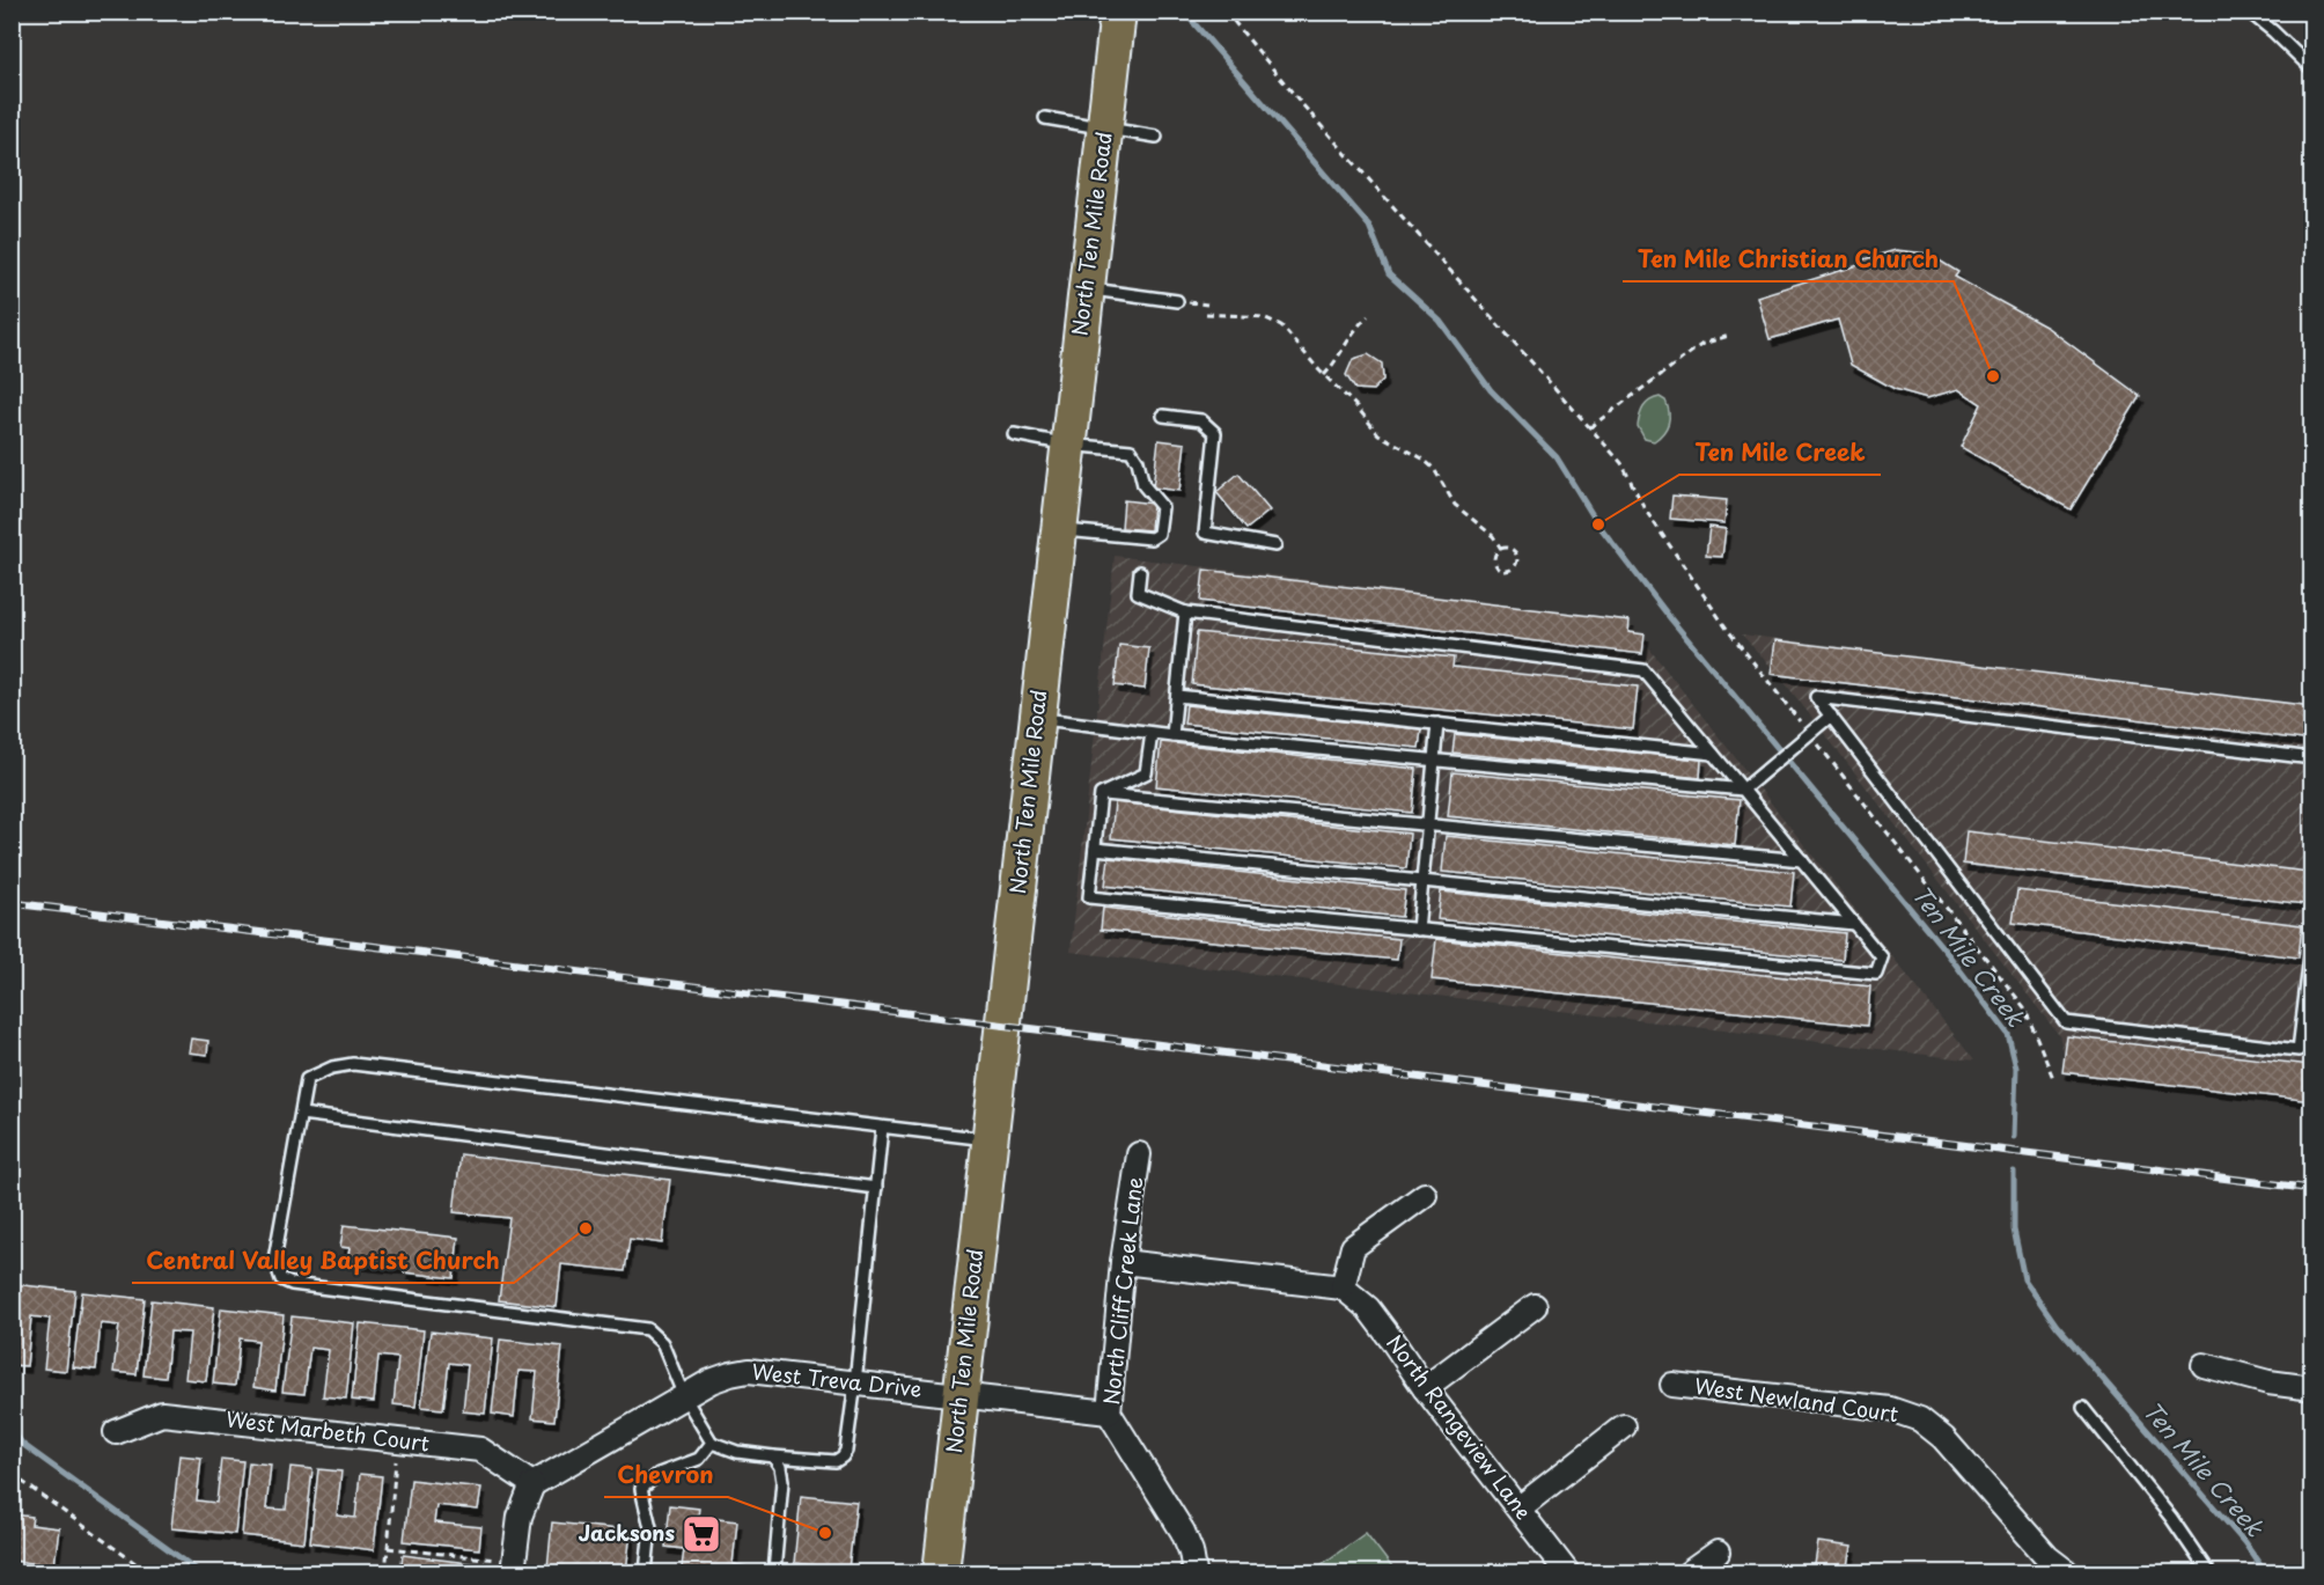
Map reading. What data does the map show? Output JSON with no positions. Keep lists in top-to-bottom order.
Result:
{
  "streets": {
    "main road": ["North Ten Mile Road"],
    "street": [
      "North Cliff Creek Lane",
      "West Treva Drive",
      "West Newland Court",
      "North Rangeview Lane",
      "West Marbeth Court"
    ]
  },
  "crossings": [
    ["North Ten Mile Road", "West Treva Drive"],
    ["North Cliff Creek Lane", "West Treva Drive"],
    ["West Treva Drive", "West Marbeth Court"]
  ],
  "water": ["Ten Mile Creek"],
  "places": {
    "other": [
      "Ten Mile Christian Church",
      "Ten Mile Creek",
      "Central Valley Baptist Church",
      "Chevron"
    ],
    "supermarket": ["Jacksons"]
  }
}
